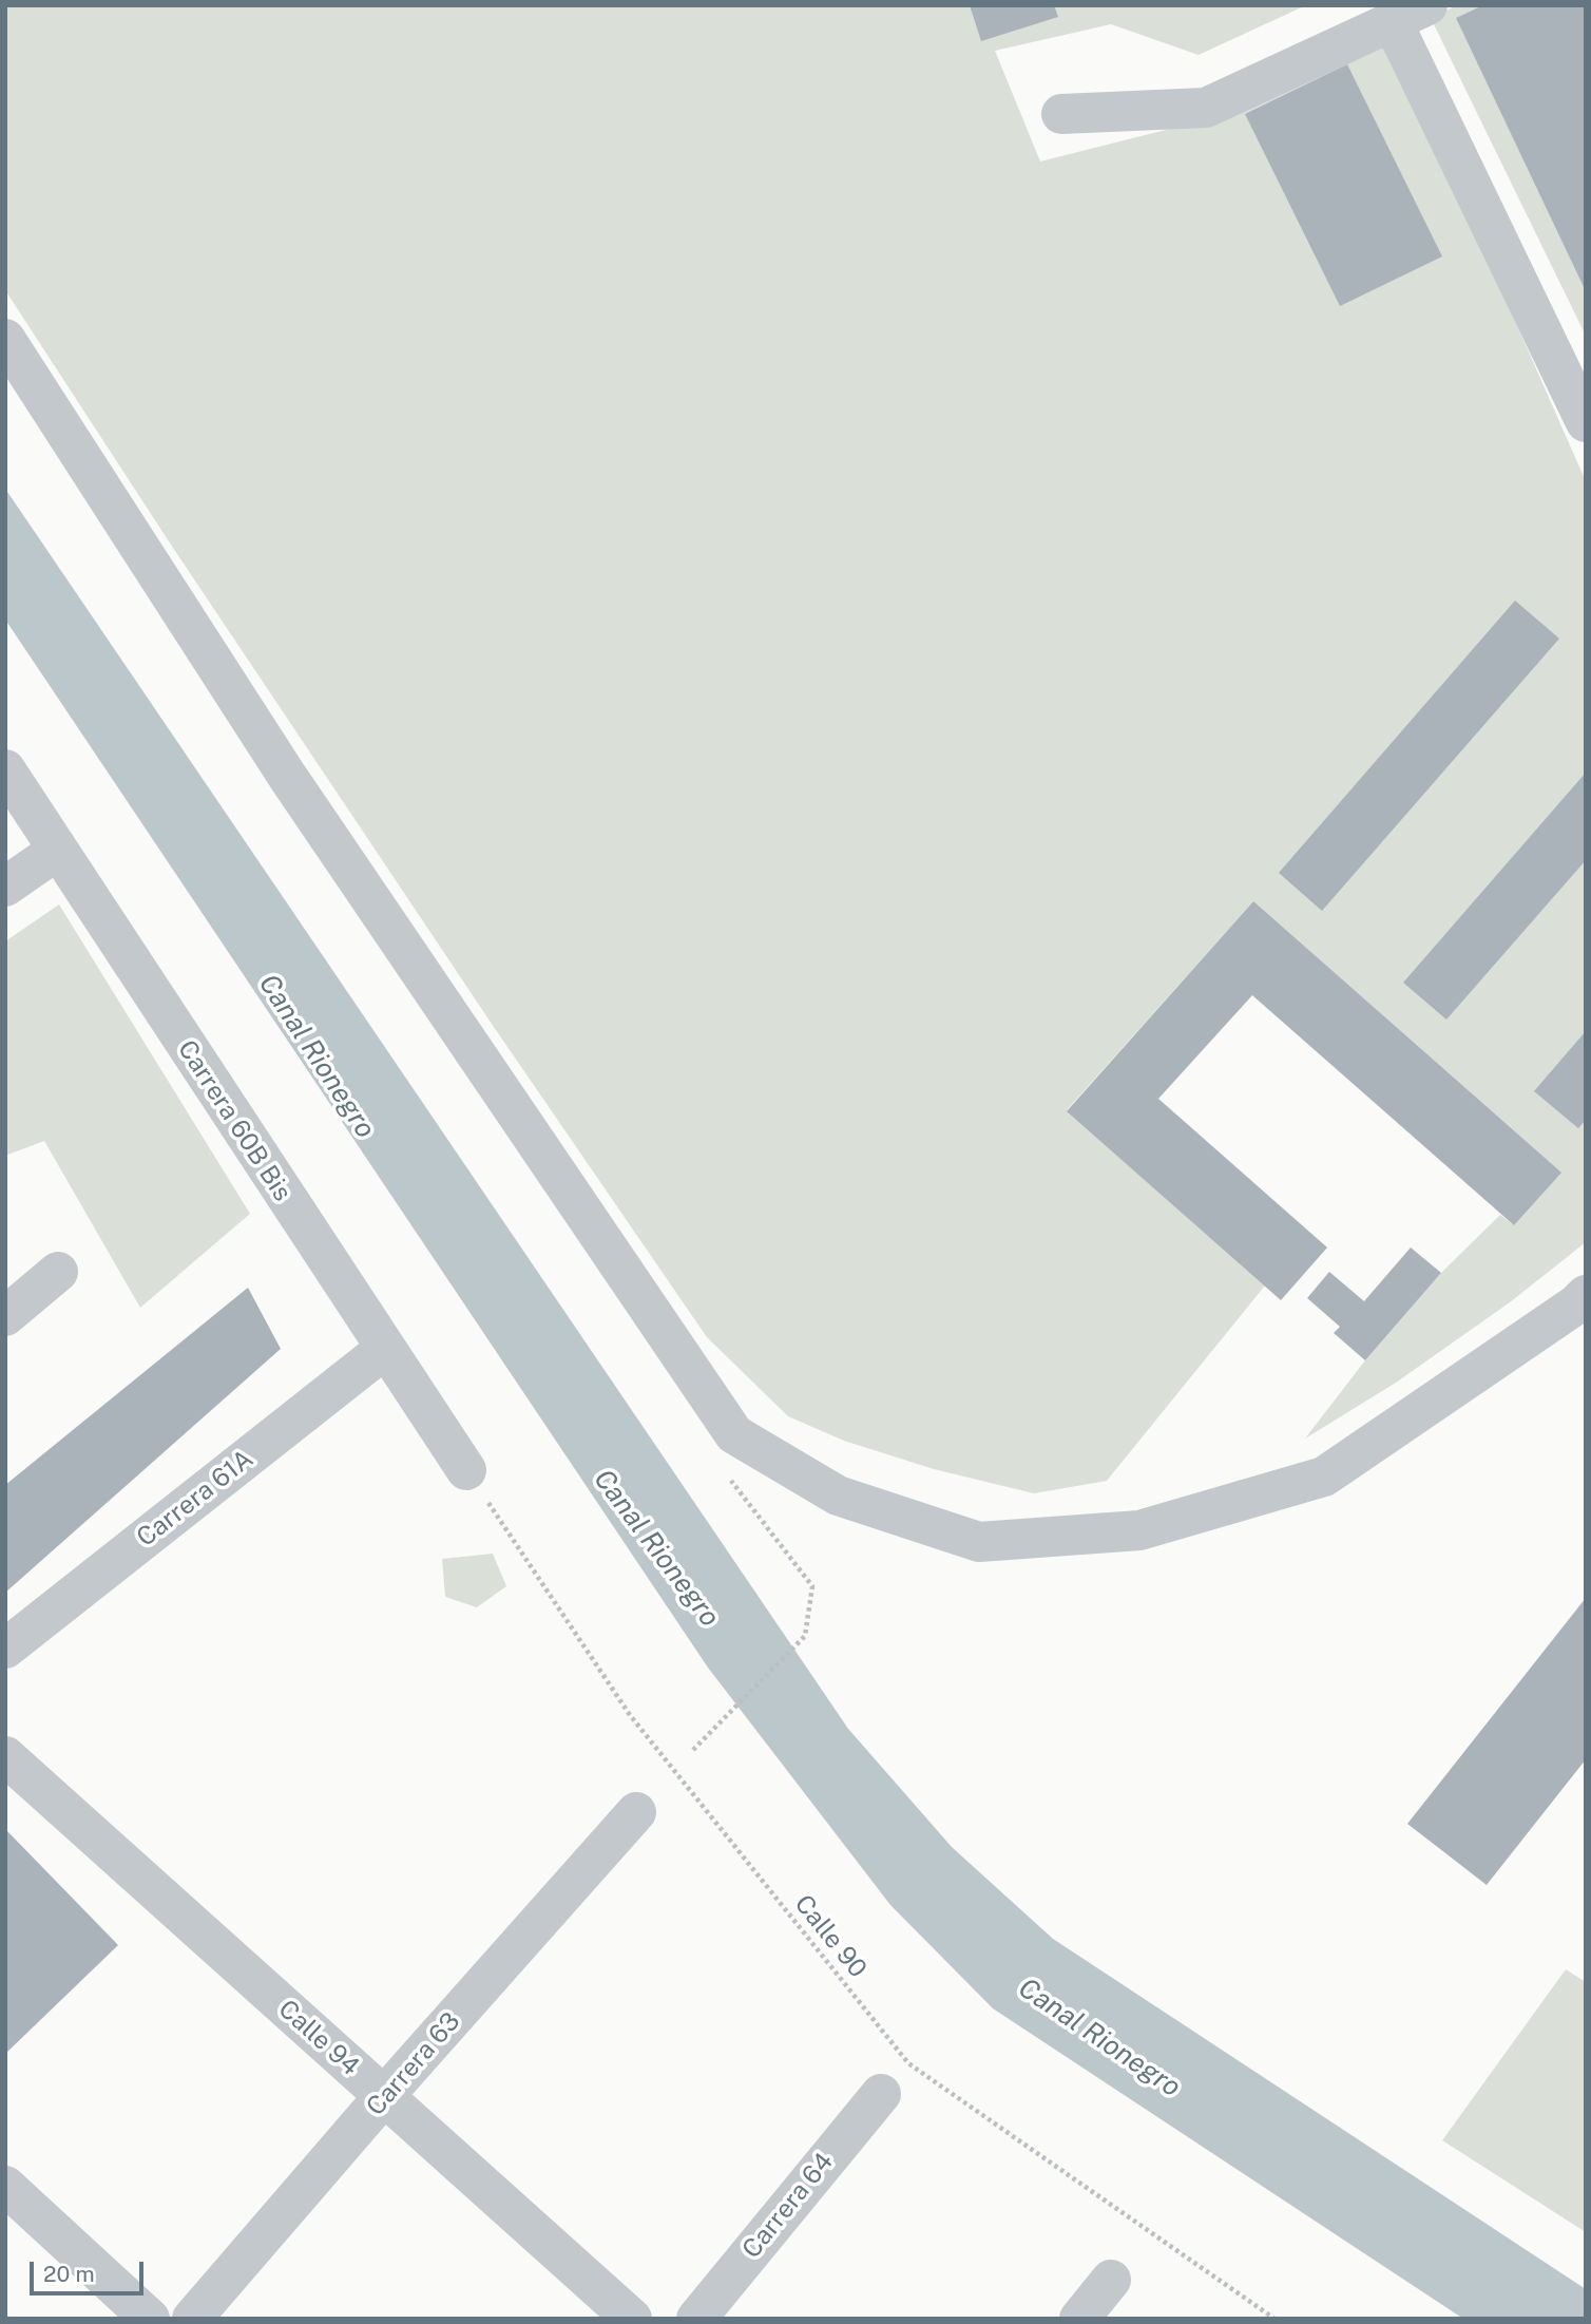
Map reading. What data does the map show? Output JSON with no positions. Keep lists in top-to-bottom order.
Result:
{
  "streets": {
    "street": [
      "Carrera 60B Bis",
      "Carrera 61A",
      "Calle 94",
      "Carrera 63",
      "Carrera 64"
    ],
    "path": ["Calle 90"]
  },
  "crossings": [
    ["Carrera 60B Bis", "Carrera 61A"],
    ["Carrera 60B Bis", "Calle 90"],
    ["Calle 94", "Carrera 63"]
  ],
  "water": ["Canal Rionegro"],
  "scale_bar": "20 m"
}
